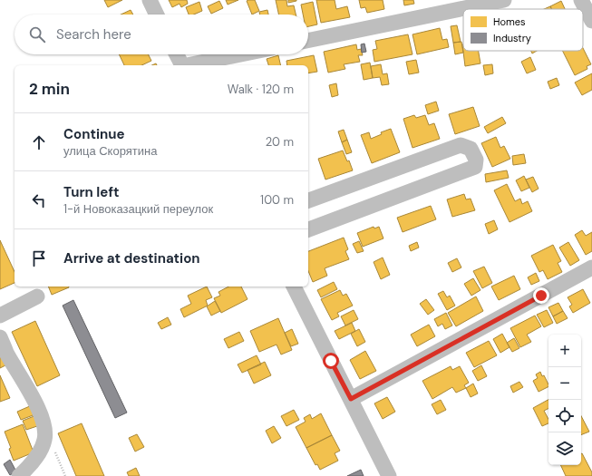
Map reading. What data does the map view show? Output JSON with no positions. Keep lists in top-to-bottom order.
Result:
{
  "legend": ["Homes", "Industry"],
  "page": {
    "search": "Search here",
    "heading": ["2 min", "Walk · 120 m"],
    "list": [
      ["Continue", "улица Скорятина", "20 m"],
      ["Turn left", "1-й Новоказацкий переулок", "100 m"],
      "Arrive at destination"
    ],
    "map_buttons": ["+", "−"]
  }
}
